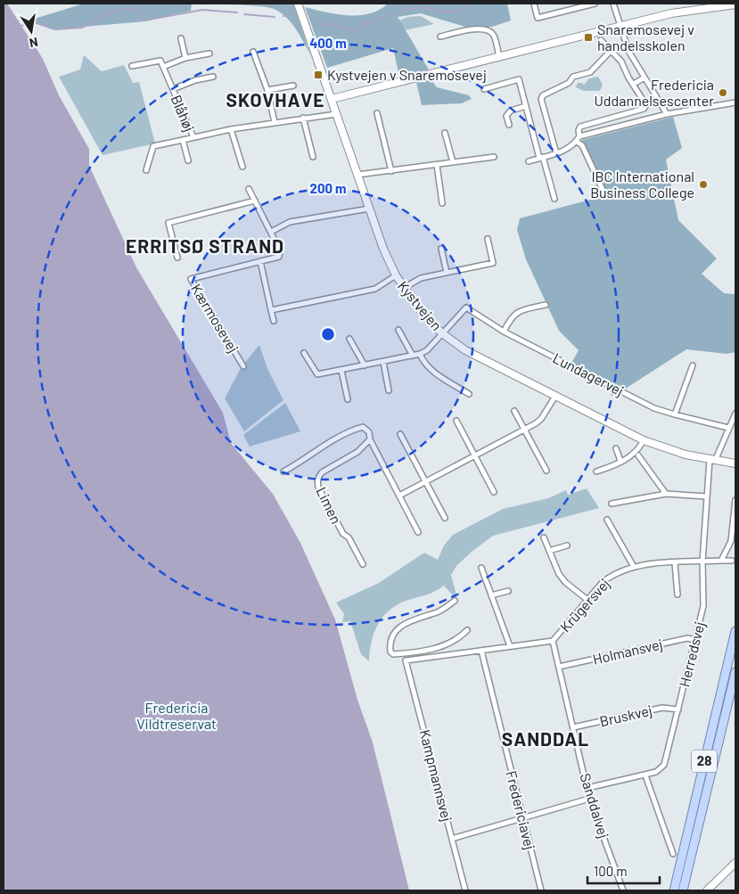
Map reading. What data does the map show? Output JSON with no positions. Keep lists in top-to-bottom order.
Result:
{
  "streets": {
    "main road": ["28"],
    "street": [
      "Blåhøj",
      "Kystvejen",
      "Kærmosevej",
      "Lundagervej",
      "Limen",
      "Krügersvej",
      "Holmansvej",
      "Herredsvej",
      "Bruskvej",
      "Kampmannsvej",
      "Sanddalvej",
      "Fredericiavej"
    ]
  },
  "crossings": [
    ["Blåhøj", "Kystvejen"],
    ["Kystvejen", "Lundagervej"],
    ["Kystvejen", "Herredsvej"],
    ["Lundagervej", "Herredsvej"],
    ["Krügersvej", "Herredsvej"],
    ["Krügersvej", "Kampmannsvej"],
    ["Krügersvej", "Sanddalvej"],
    ["Krügersvej", "Fredericiavej"],
    ["Holmansvej", "Herredsvej"],
    ["Holmansvej", "Sanddalvej"],
    ["Herredsvej", "Bruskvej"],
    ["Herredsvej", "Sanddalvej"],
    ["Bruskvej", "Sanddalvej"]
  ],
  "districts": ["SKOVHAVE", "ERRITSØ STRAND", "SANDDAL"],
  "parks": ["Fredericia Vildtreservat"],
  "places": {
    "transit": ["Snaremosevej v handelsskolen", "Kystvejen v Snaremosevej"],
    "other": ["Fredericia Uddannelsescenter", "IBC International Business College"]
  },
  "scale_bar": "100 m",
  "north": "bottom",
  "rings": ["400 m", "200 m"]
}
